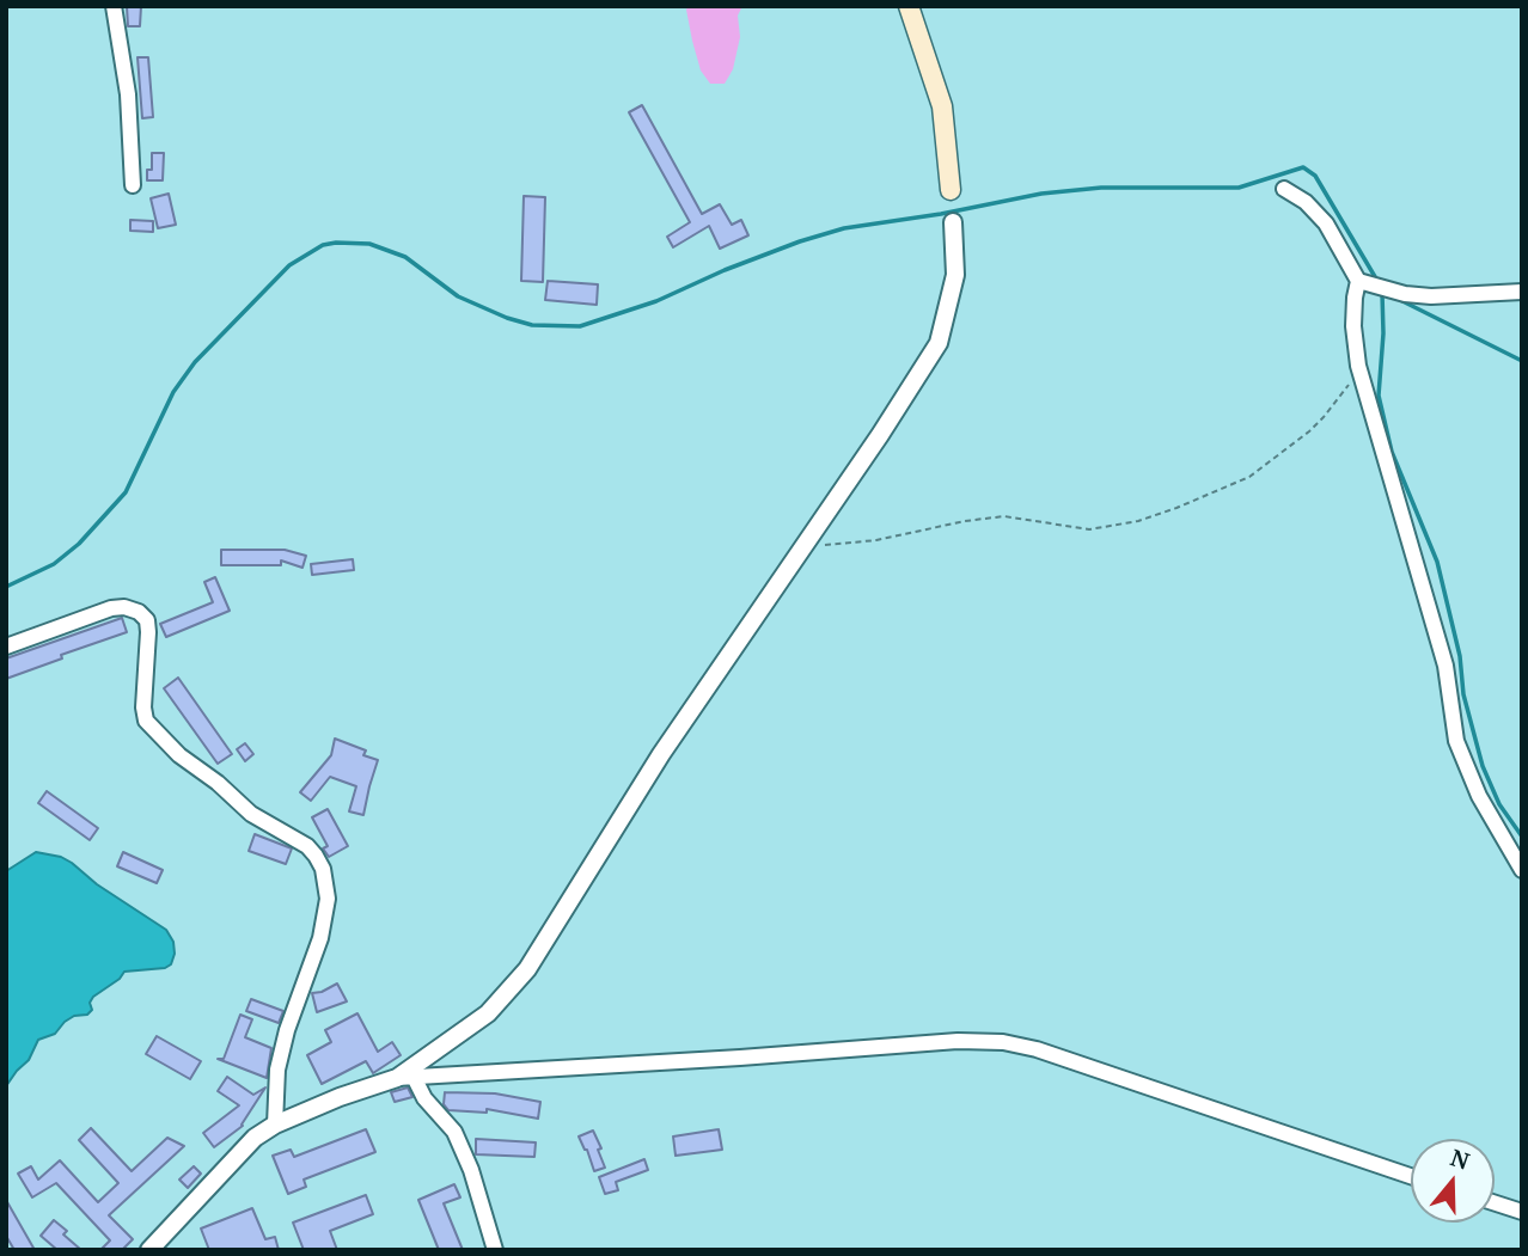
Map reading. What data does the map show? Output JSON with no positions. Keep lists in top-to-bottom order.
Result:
{
  "north": "top"
}
